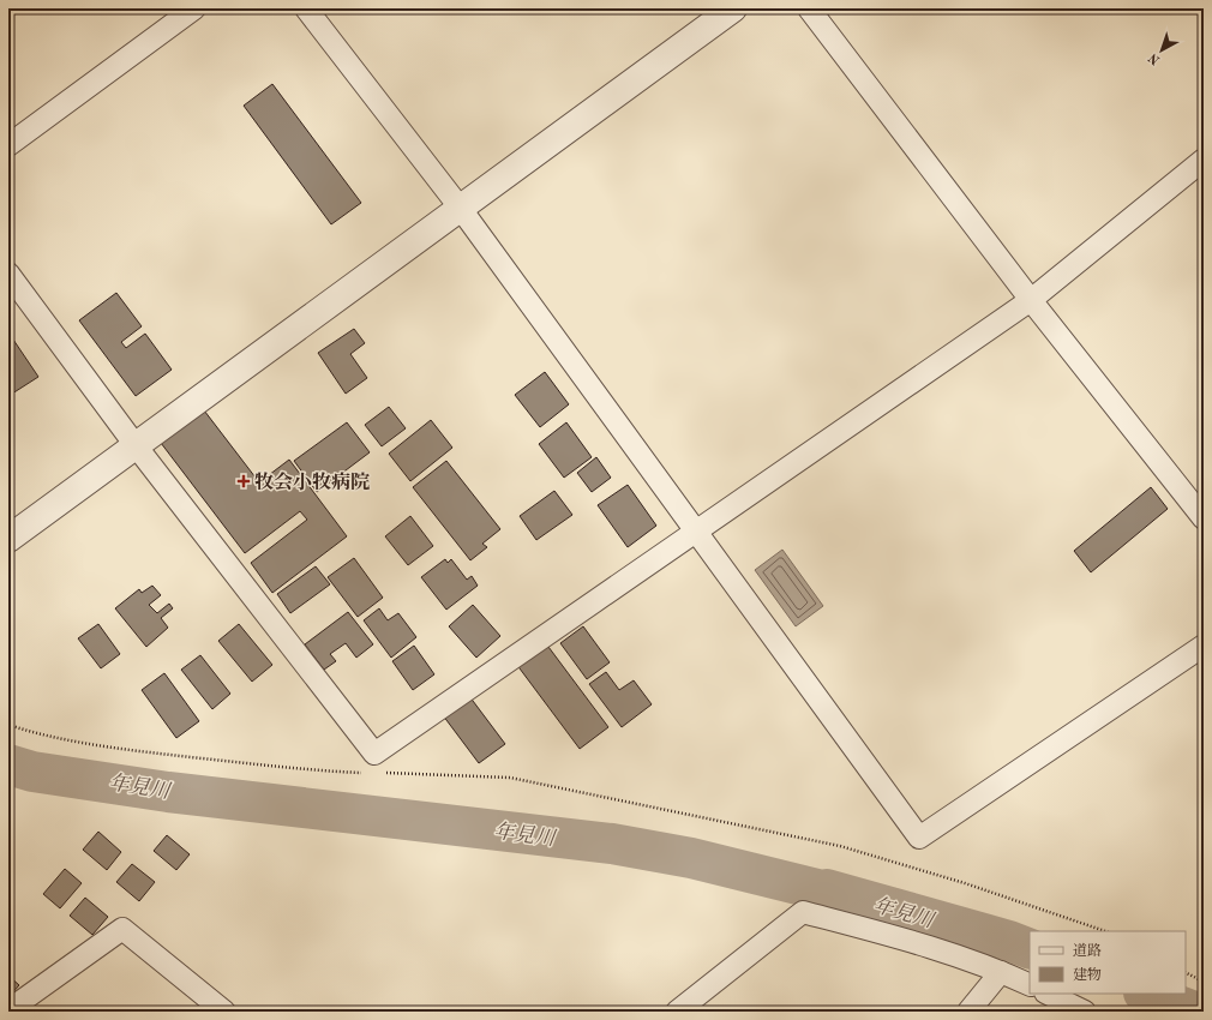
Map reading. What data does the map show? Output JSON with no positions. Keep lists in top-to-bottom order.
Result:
{
  "water": ["年見川"],
  "places": {
    "health": ["牧会小牧病院"]
  },
  "legend": ["道路", "建物"],
  "north": "bottom left"
}
